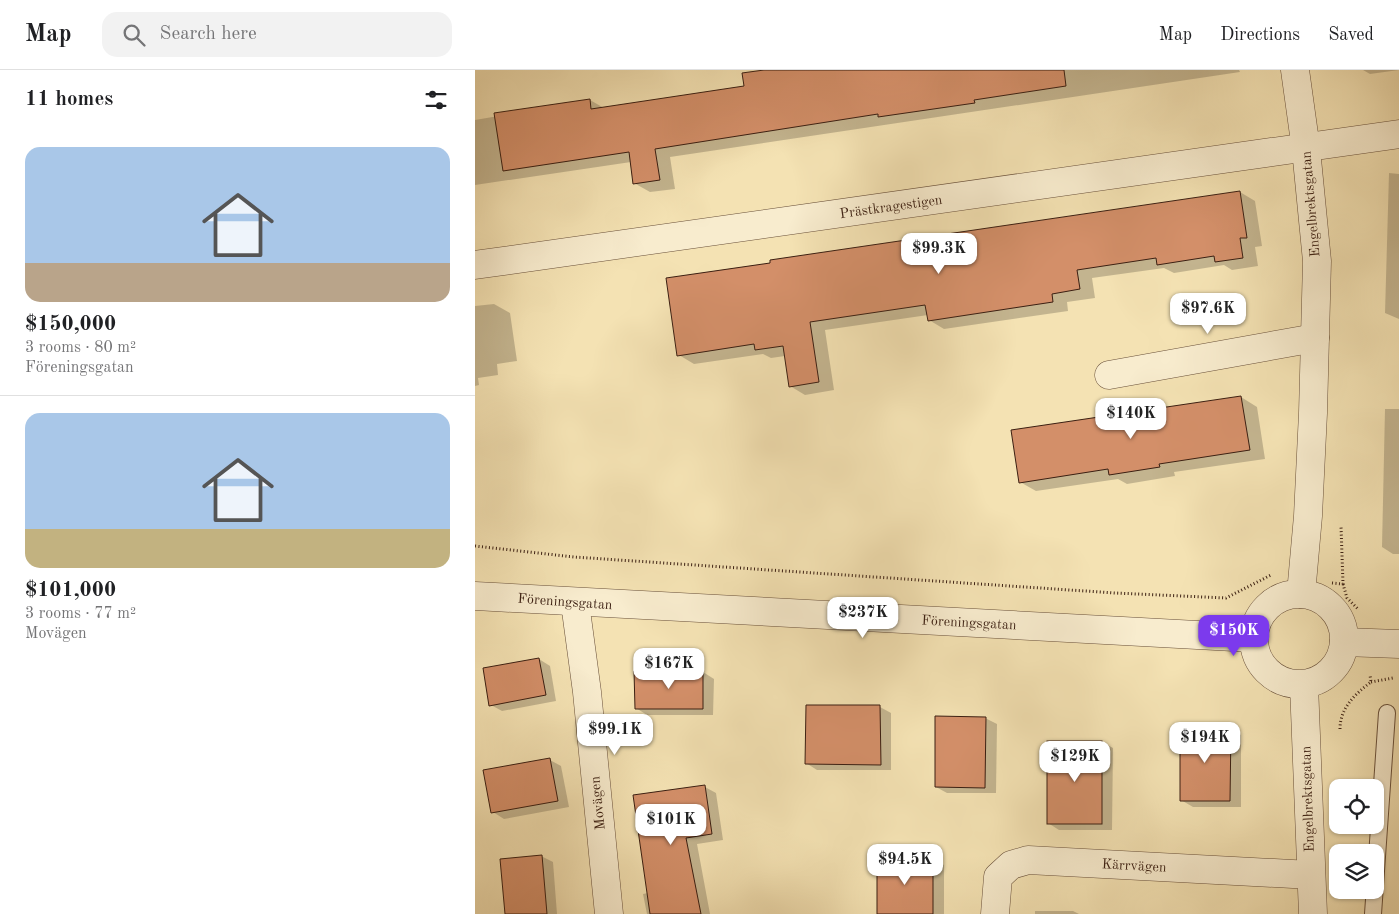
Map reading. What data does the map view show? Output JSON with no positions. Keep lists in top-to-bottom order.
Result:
{
  "streets": {
    "street": [
      "Engelbrektsgatan",
      "Prästkragestigen",
      "Föreningsgatan",
      "Movägen",
      "Kärrvägen"
    ]
  },
  "crossings": [
    ["Engelbrektsgatan", "Prästkragestigen"],
    ["Engelbrektsgatan", "Föreningsgatan"],
    ["Engelbrektsgatan", "Kärrvägen"],
    ["Föreningsgatan", "Movägen"]
  ],
  "page": {
    "header": "Map",
    "search": "Search here",
    "nav": ["Map", "Directions", "Saved"],
    "heading": "11 homes",
    "list": [
      {
        "name": "$150,000",
        "note": "3 rooms · 80 m² · Föreningsgatan"
      },
      {
        "name": "$101,000",
        "note": "3 rooms · 77 m² · Movägen"
      }
    ],
    "price": [
      "$99.3K",
      "$97.6K",
      "$140K",
      "$237K",
      "$150K",
      "$167K",
      "$99.1K",
      "$194K",
      "$129K",
      "$101K",
      "$94.5K"
    ]
  }
}
